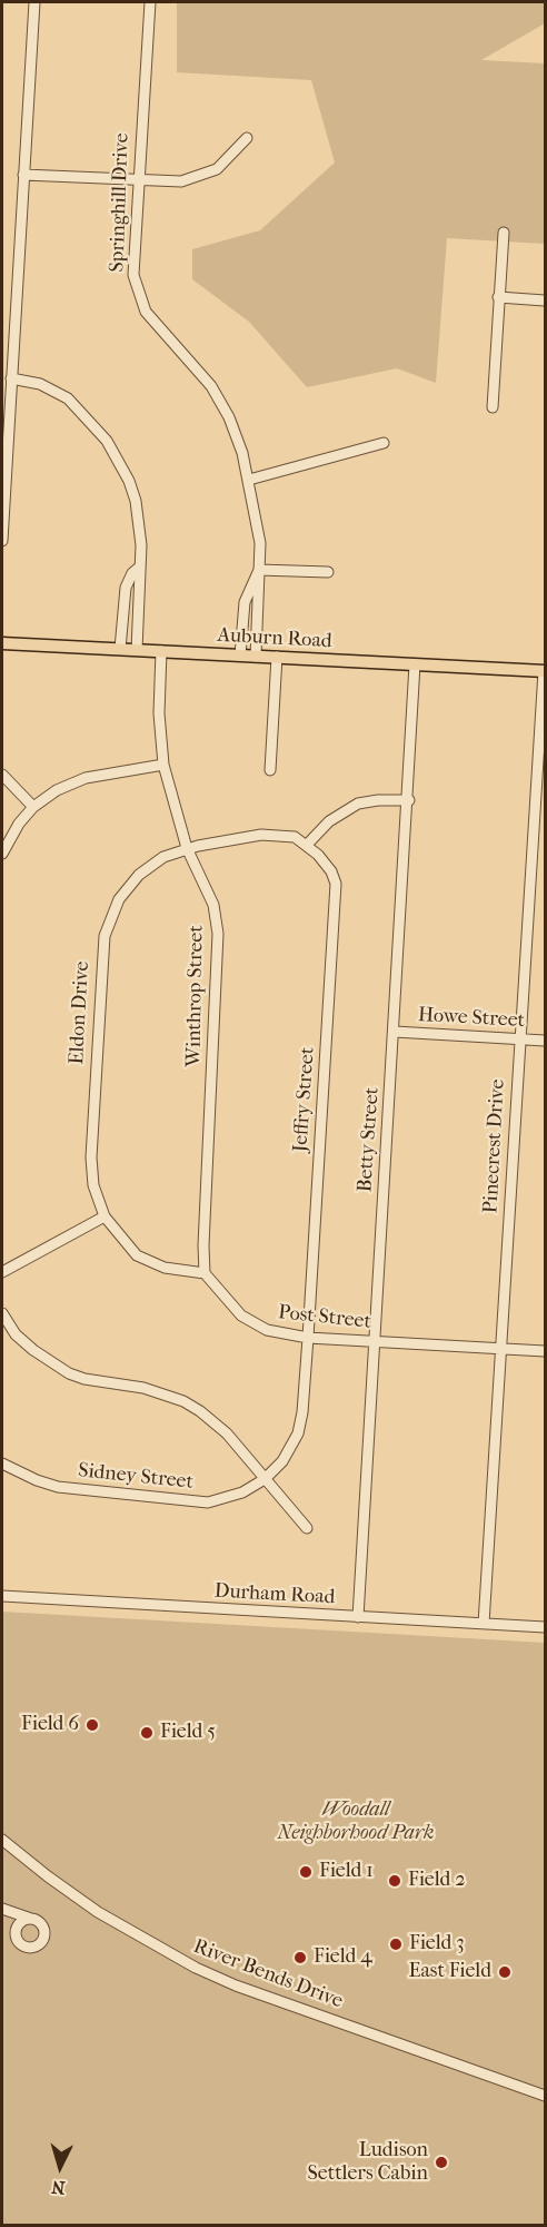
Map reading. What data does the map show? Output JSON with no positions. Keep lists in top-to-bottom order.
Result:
{
  "streets": {
    "main road": ["Auburn Road"],
    "street": [
      "Springhill Drive",
      "Winthrop Street",
      "Eldon Drive",
      "Howe Street",
      "Jeffry Street",
      "Betty Street",
      "Pinecrest Drive",
      "Post Street",
      "Sidney Street",
      "Durham Road",
      "River Bends Drive"
    ]
  },
  "crossings": [
    ["Springhill Drive", "Auburn Road"],
    ["Auburn Road", "Winthrop Street"],
    ["Auburn Road", "Betty Street"],
    ["Auburn Road", "Pinecrest Drive"],
    ["Winthrop Street", "Eldon Drive"],
    ["Winthrop Street", "Post Street"],
    ["Howe Street", "Betty Street"],
    ["Howe Street", "Pinecrest Drive"],
    ["Jeffry Street", "Post Street"],
    ["Jeffry Street", "Sidney Street"],
    ["Betty Street", "Post Street"],
    ["Betty Street", "Durham Road"],
    ["Pinecrest Drive", "Post Street"],
    ["Pinecrest Drive", "Durham Road"]
  ],
  "parks": ["Woodall Neighborhood Park"],
  "places": [
    "Field 6",
    "Field 5",
    "Field 1",
    "Field 2",
    "Field 3",
    "Field 4",
    "East Field",
    "Ludison Settlers Cabin"
  ],
  "north": "bottom"
}
